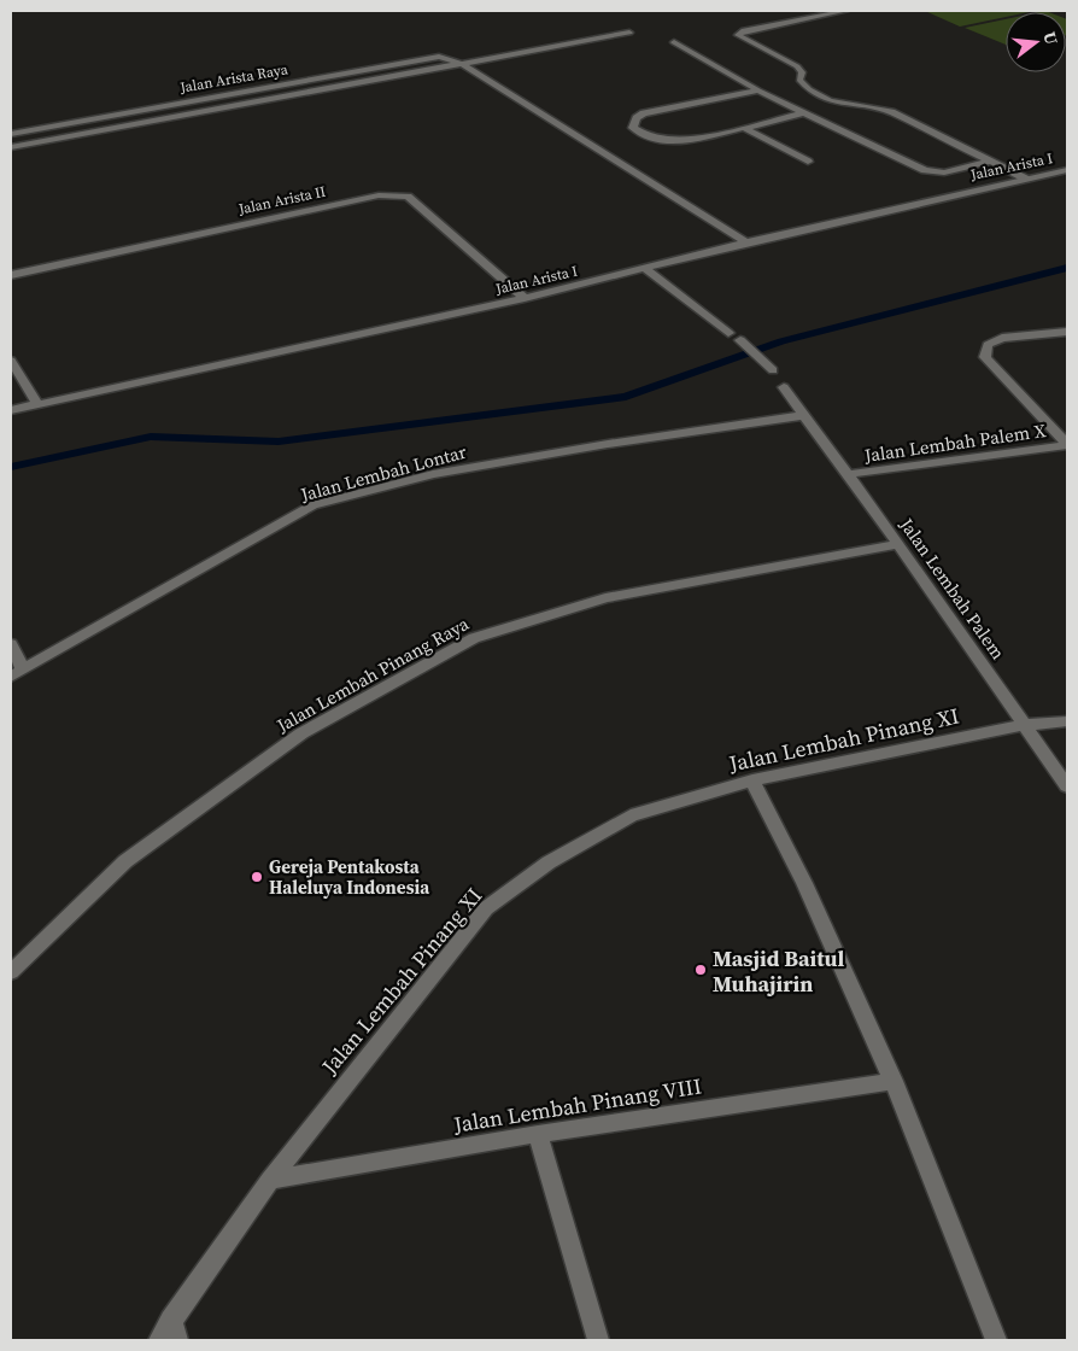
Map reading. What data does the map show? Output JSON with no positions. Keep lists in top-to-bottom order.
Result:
{
  "streets": {
    "street": [
      "Jalan Arista Raya",
      "Jalan Arista I",
      "Jalan Arista II",
      "Jalan Lembah Palem X",
      "Jalan Lembah Lontar",
      "Jalan Lembah Palem",
      "Jalan Lembah Pinang Raya",
      "Jalan Lembah Pinang XI",
      "Jalan Lembah Pinang VIII"
    ]
  },
  "crossings": [
    ["Jalan Arista Raya", "Jalan Arista I"],
    ["Jalan Arista I", "Jalan Arista II"],
    ["Jalan Lembah Palem X", "Jalan Lembah Palem"],
    ["Jalan Lembah Lontar", "Jalan Lembah Palem"],
    ["Jalan Lembah Palem", "Jalan Lembah Pinang Raya"],
    ["Jalan Lembah Palem", "Jalan Lembah Pinang XI"],
    ["Jalan Lembah Pinang XI", "Jalan Lembah Pinang VIII"]
  ],
  "places": ["Gereja Pentakosta Haleluya Indonesia", "Masjid Baitul Muhajirin"],
  "north": "right"
}
